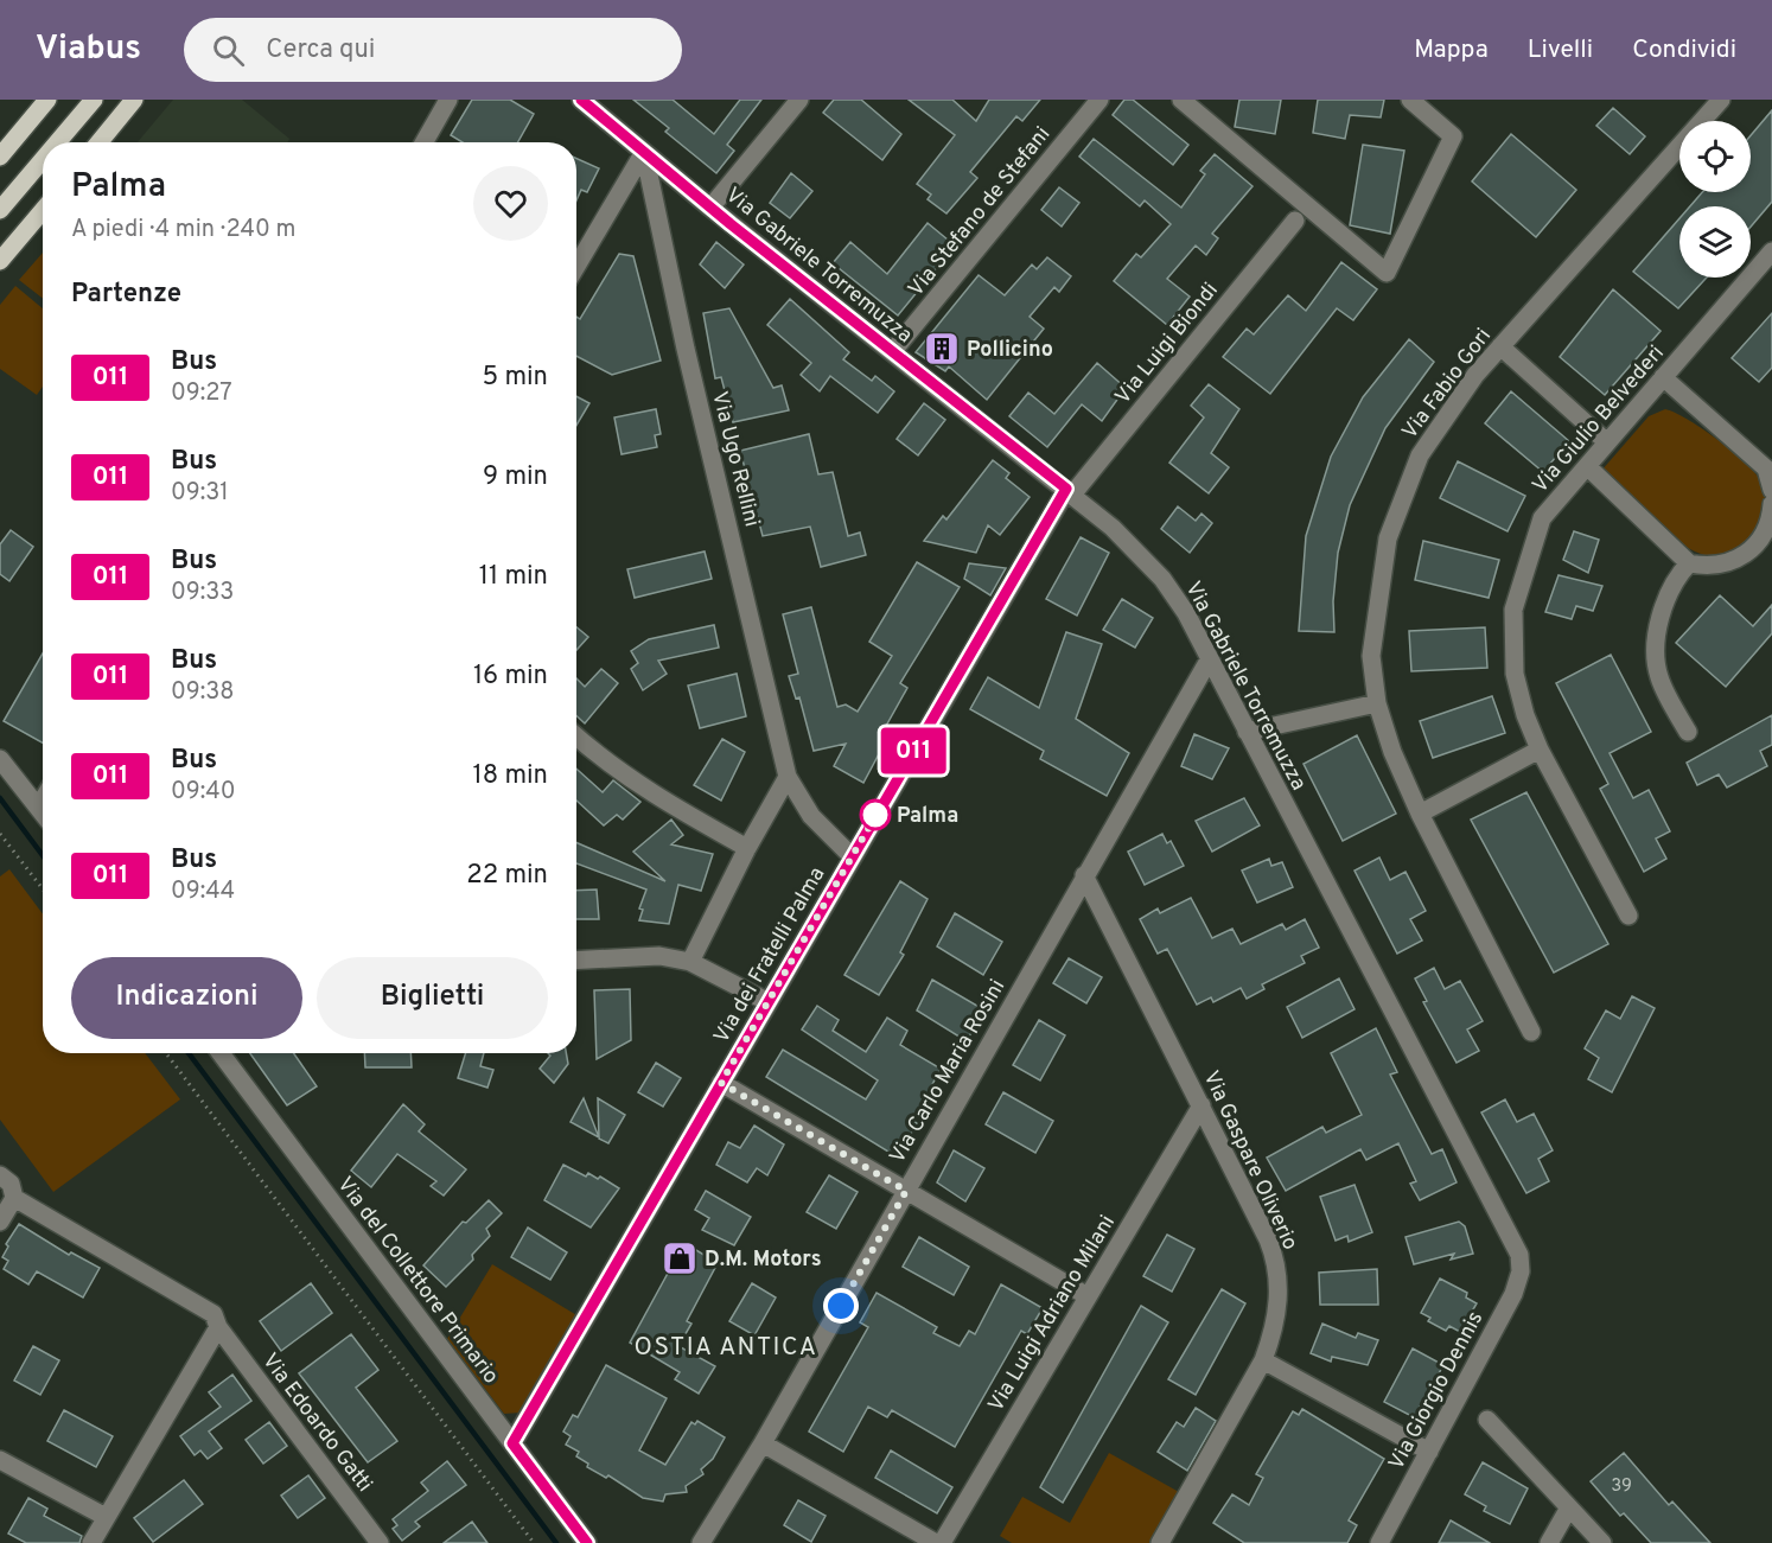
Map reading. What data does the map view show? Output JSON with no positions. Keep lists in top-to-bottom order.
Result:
{
  "streets": {
    "street": [
      "Via Stefano de Stefani",
      "Via Gabriele Torremuzza",
      "Via Luigi Biondi",
      "Via Fabio Gori",
      "Via Giulio Belvederi",
      "Via Ugo Rellini",
      "Via dei Fratelli Palma",
      "Via Carlo Maria Rosini",
      "Via Gaspare Oliverio",
      "Via del Collettore Primario",
      "Via Luigi Adriano Milani",
      "Via Giorgio Dennis",
      "Via Edoardo Gatti"
    ]
  },
  "crossings": [
    ["Via Stefano de Stefani", "Via Gabriele Torremuzza"],
    ["Via Gabriele Torremuzza", "Via Luigi Biondi"],
    ["Via Gabriele Torremuzza", "Via Ugo Rellini"],
    ["Via Gabriele Torremuzza", "Via dei Fratelli Palma"],
    ["Via Gabriele Torremuzza", "Via Carlo Maria Rosini"],
    ["Via Gabriele Torremuzza", "Via Giorgio Dennis"],
    ["Via Luigi Biondi", "Via dei Fratelli Palma"],
    ["Via Ugo Rellini", "Via dei Fratelli Palma"],
    ["Via dei Fratelli Palma", "Via del Collettore Primario"],
    ["Via Carlo Maria Rosini", "Via Gaspare Oliverio"],
    ["Via Gaspare Oliverio", "Via Luigi Adriano Milani"]
  ],
  "districts": ["OSTIA ANTICA"],
  "places": {
    "building": ["Pollicino"],
    "other": ["Palma"],
    "shop": ["D.M. Motors"]
  },
  "lines": ["bus line 011"],
  "house_numbers": ["39"],
  "page": {
    "header": "Viabus",
    "search": "Cerca qui",
    "nav": ["Mappa", "Livelli", "Condividi"],
    "on_map": "011",
    "heading": [
      ["Palma", "A piedi · 4 min · 240 m"],
      "Partenze"
    ],
    "list": [
      {
        "mark": "011",
        "name": "Bus",
        "note": "09:27",
        "value": "5 min"
      },
      {
        "mark": "011",
        "name": "Bus",
        "note": "09:31",
        "value": "9 min"
      },
      {
        "mark": "011",
        "name": "Bus",
        "note": "09:33",
        "value": "11 min"
      },
      {
        "mark": "011",
        "name": "Bus",
        "note": "09:38",
        "value": "16 min"
      },
      {
        "mark": "011",
        "name": "Bus",
        "note": "09:40",
        "value": "18 min"
      },
      {
        "mark": "011",
        "name": "Bus",
        "note": "09:44",
        "value": "22 min"
      }
    ],
    "buttons": ["Indicazioni", "Biglietti"]
  }
}
